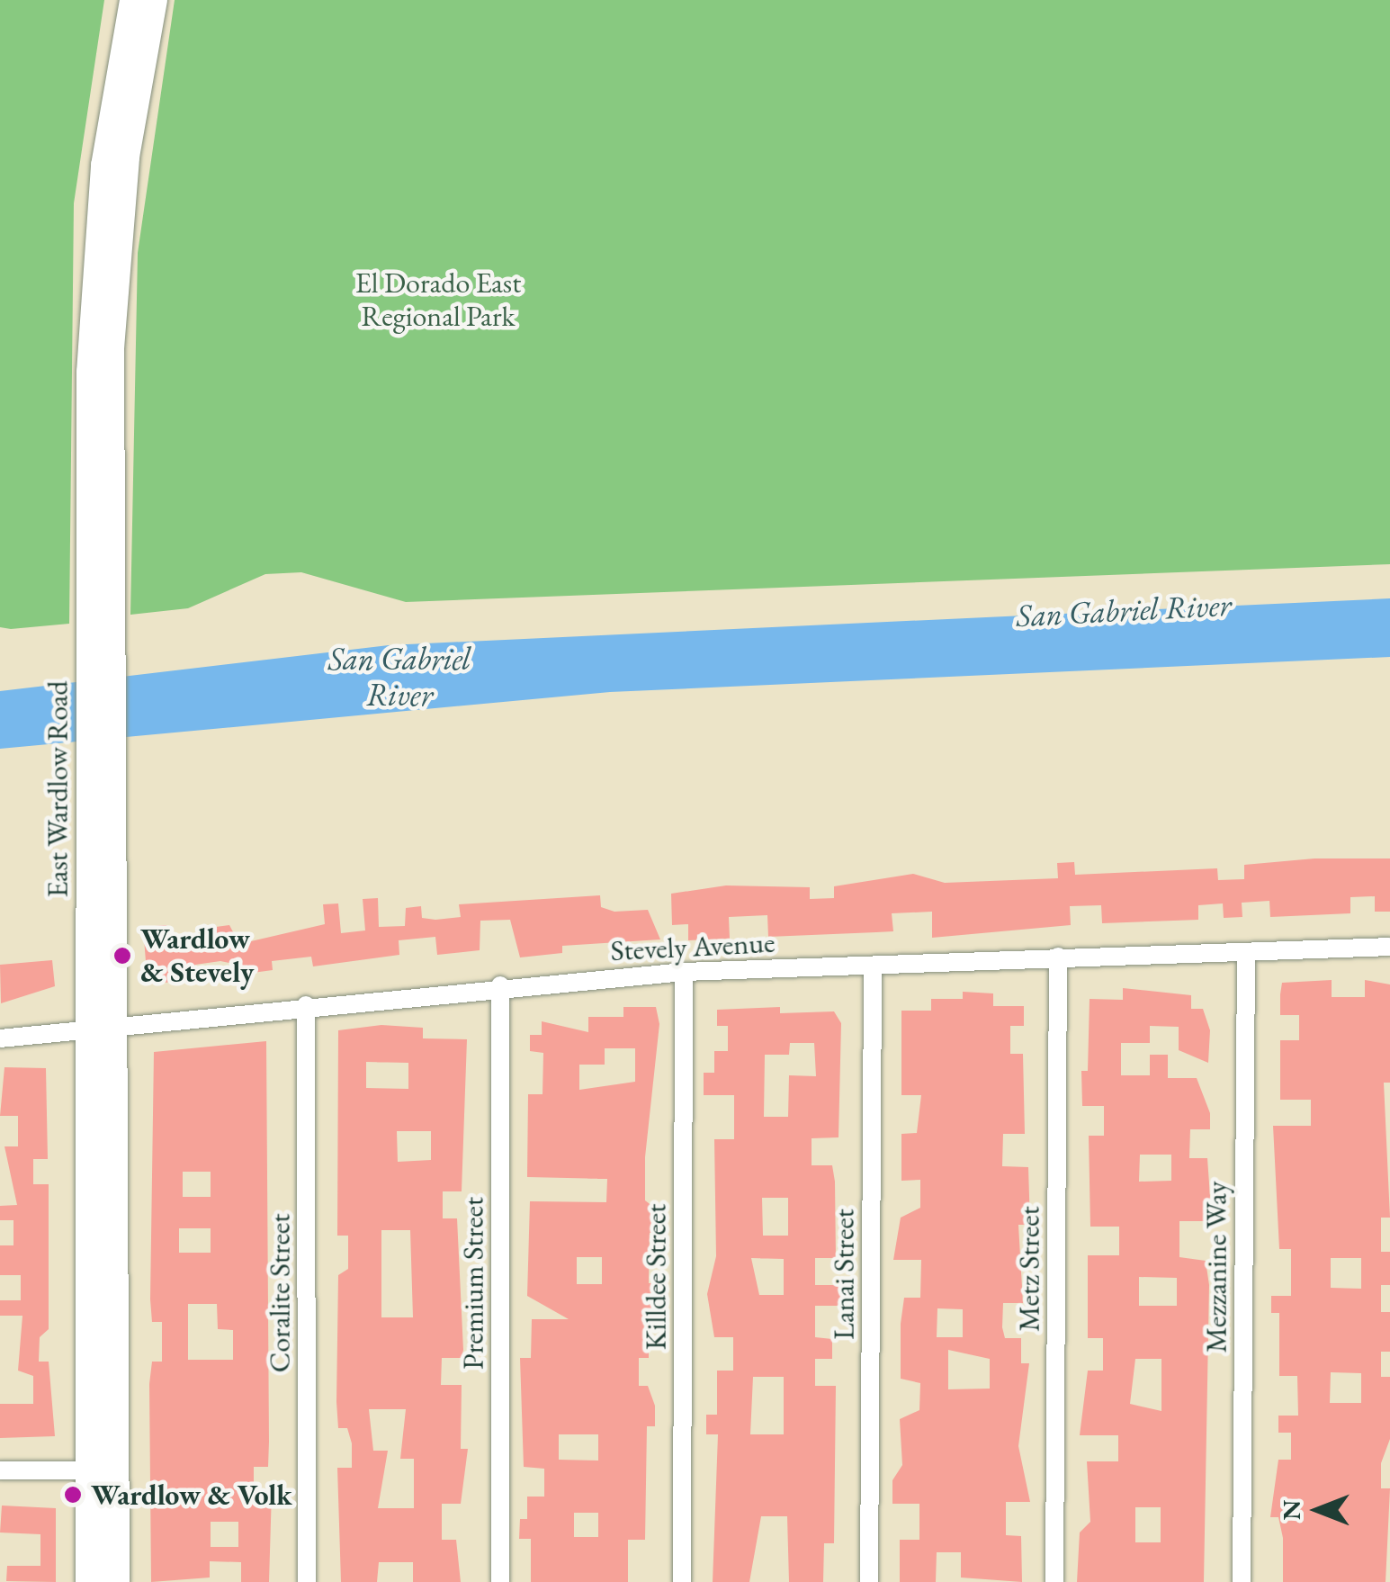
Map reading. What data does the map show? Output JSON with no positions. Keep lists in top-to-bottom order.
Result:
{
  "streets": {
    "main road": ["East Wardlow Road"],
    "street": [
      "Stevely Avenue",
      "Mezzanine Way",
      "Metz Street",
      "Lanai Street",
      "Killdee Street",
      "Premium Street",
      "Coralite Street"
    ]
  },
  "crossings": [
    ["East Wardlow Road", "Stevely Avenue"],
    ["Stevely Avenue", "Mezzanine Way"],
    ["Stevely Avenue", "Metz Street"],
    ["Stevely Avenue", "Lanai Street"],
    ["Stevely Avenue", "Killdee Street"],
    ["Stevely Avenue", "Premium Street"],
    ["Stevely Avenue", "Coralite Street"]
  ],
  "water": ["San Gabriel River"],
  "parks": ["El Dorado East Regional Park"],
  "places": ["Wardlow & Stevely", "Wardlow & Volk"],
  "north": "left"
}
